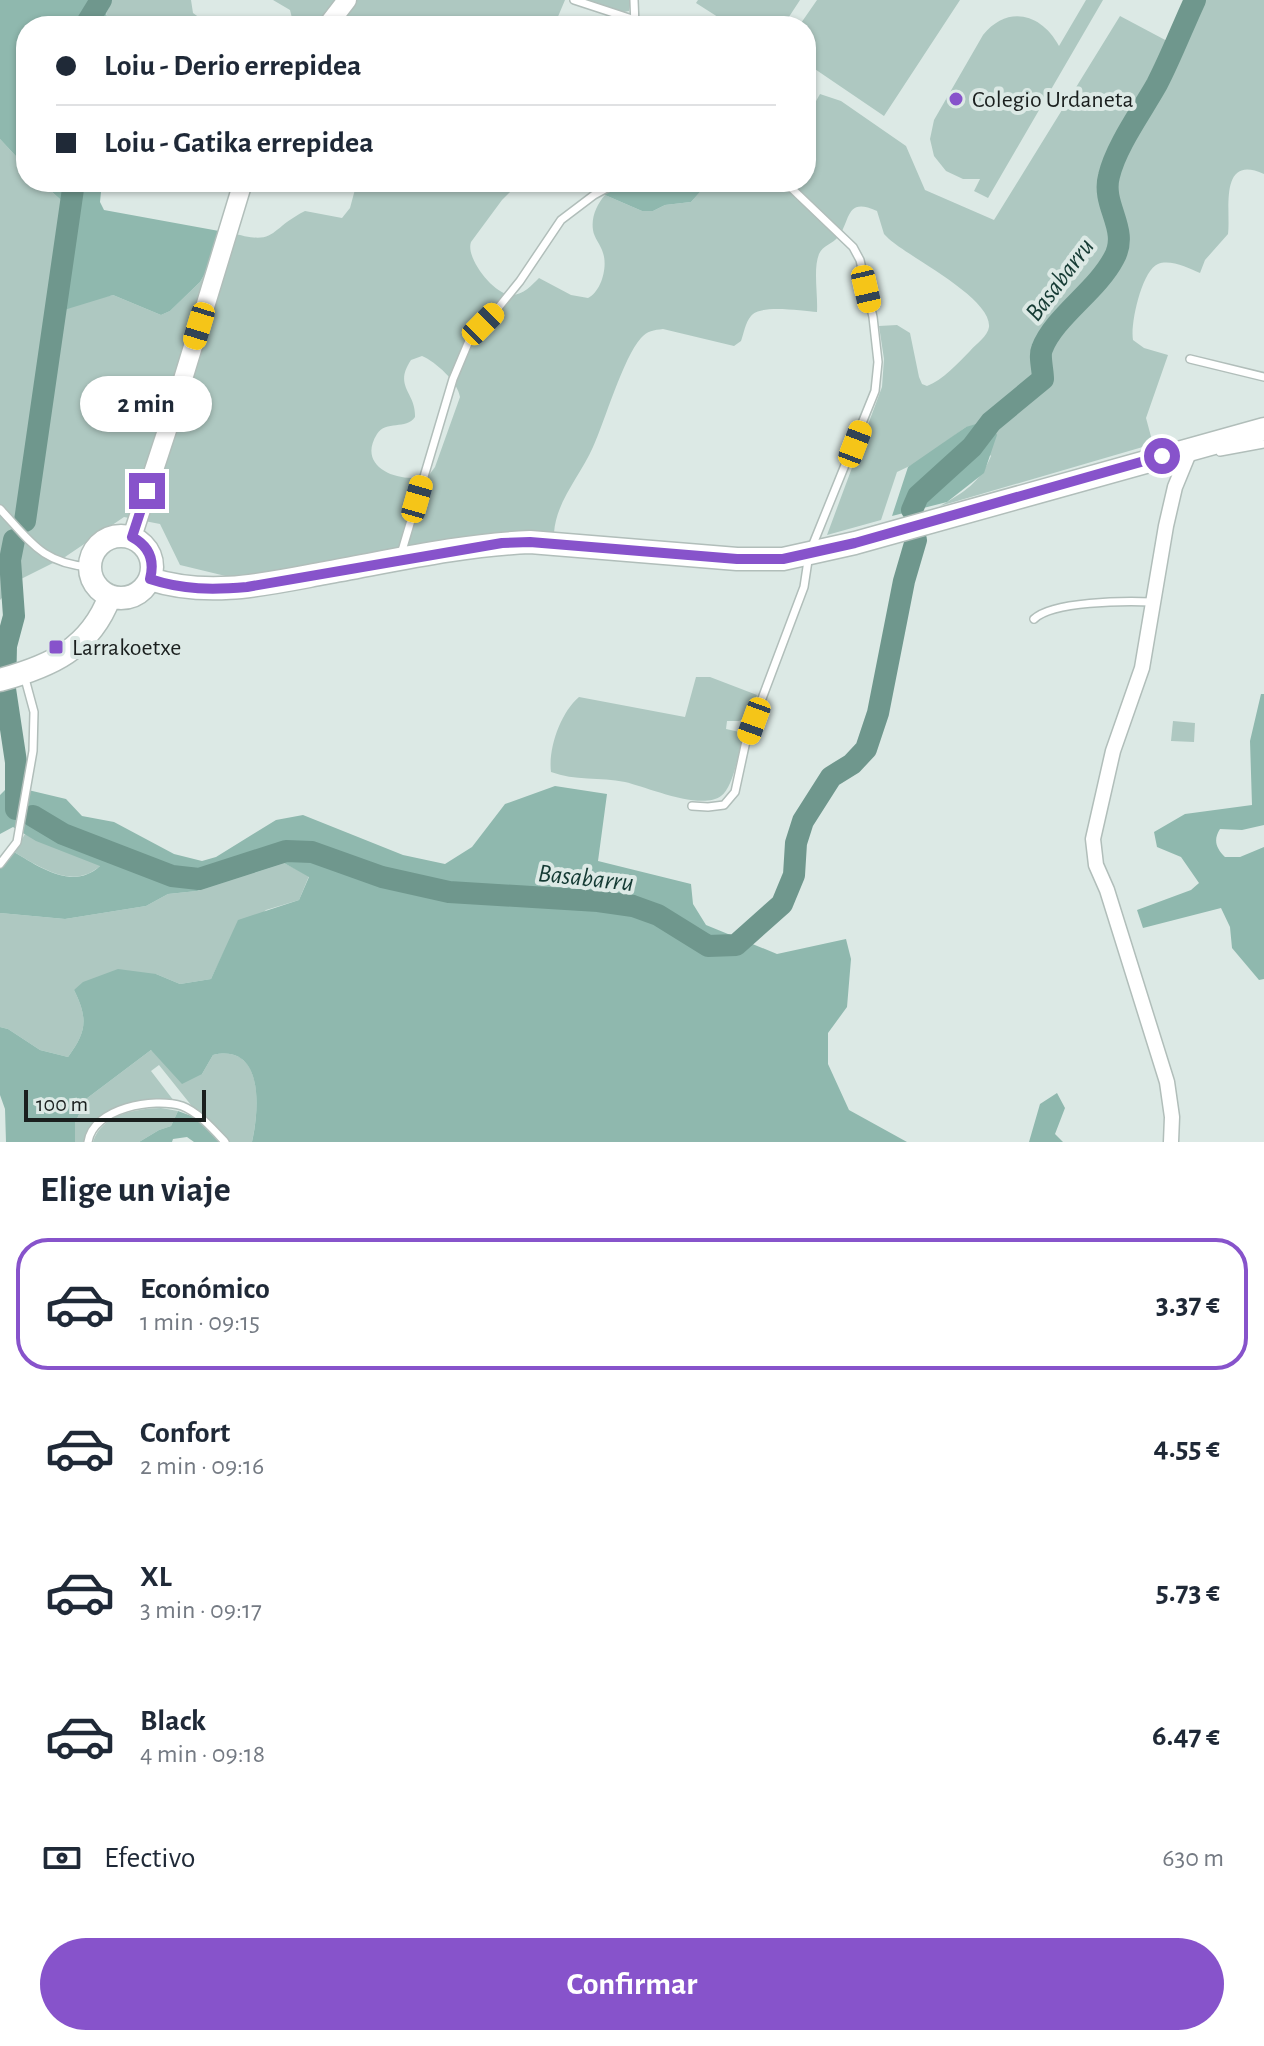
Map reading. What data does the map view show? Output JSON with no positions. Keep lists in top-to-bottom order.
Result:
{
  "water": ["Basabarru"],
  "places": {
    "other": ["Colegio Urdaneta"],
    "transit": ["Larrakoetxe"]
  },
  "scale_bar": "100 m",
  "page": {
    "banner": ["Loiu - Derio errepidea", "Loiu - Gatika errepidea"],
    "bubble": "2 min",
    "scale": "100 m",
    "heading": "Elige un viaje",
    "list": [
      {
        "name": "Económico",
        "note": "1 min · 09:15",
        "value": "3.37 €"
      },
      {
        "name": "Confort",
        "note": "2 min · 09:16",
        "value": "4.55 €"
      },
      {
        "name": "XL",
        "note": "3 min · 09:17",
        "value": "5.73 €"
      },
      {
        "name": "Black",
        "note": "4 min · 09:18",
        "value": "6.47 €"
      }
    ],
    "pay": ["Efectivo", "630 m"],
    "buttons": "Confirmar"
  }
}
